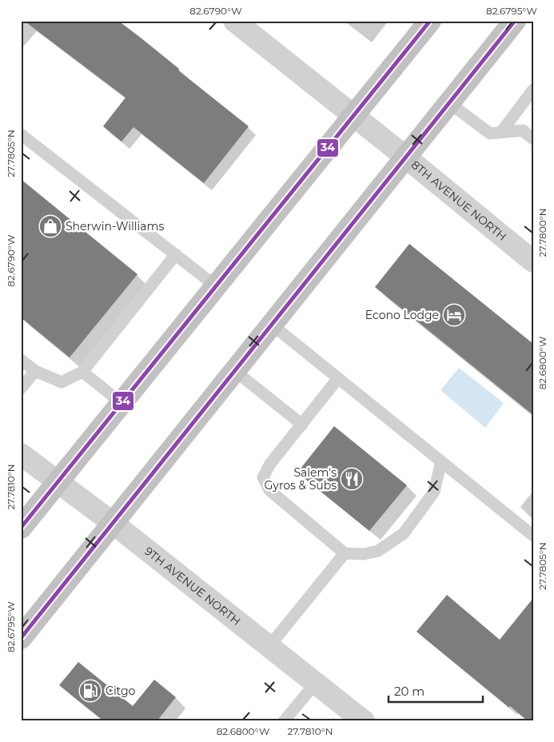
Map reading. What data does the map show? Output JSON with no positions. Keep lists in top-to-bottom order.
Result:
{
  "streets": {
    "street": ["8TH AVENUE NORTH", "9TH AVENUE NORTH"]
  },
  "places": {
    "shop": ["Sherwin-Williams"],
    "hotel": ["Econo Lodge"],
    "restaurant": ["Salem's Gyros & Subs"],
    "fuel station": ["Citgo"]
  },
  "lines": ["transit line 34"],
  "scale_bar": "20 m",
  "coordinates": [
    "82.6790°W",
    "82.6795°W",
    "27.7805°N",
    "27.7800°N",
    "82.6800°W",
    "27.7810°N"
  ]
}
